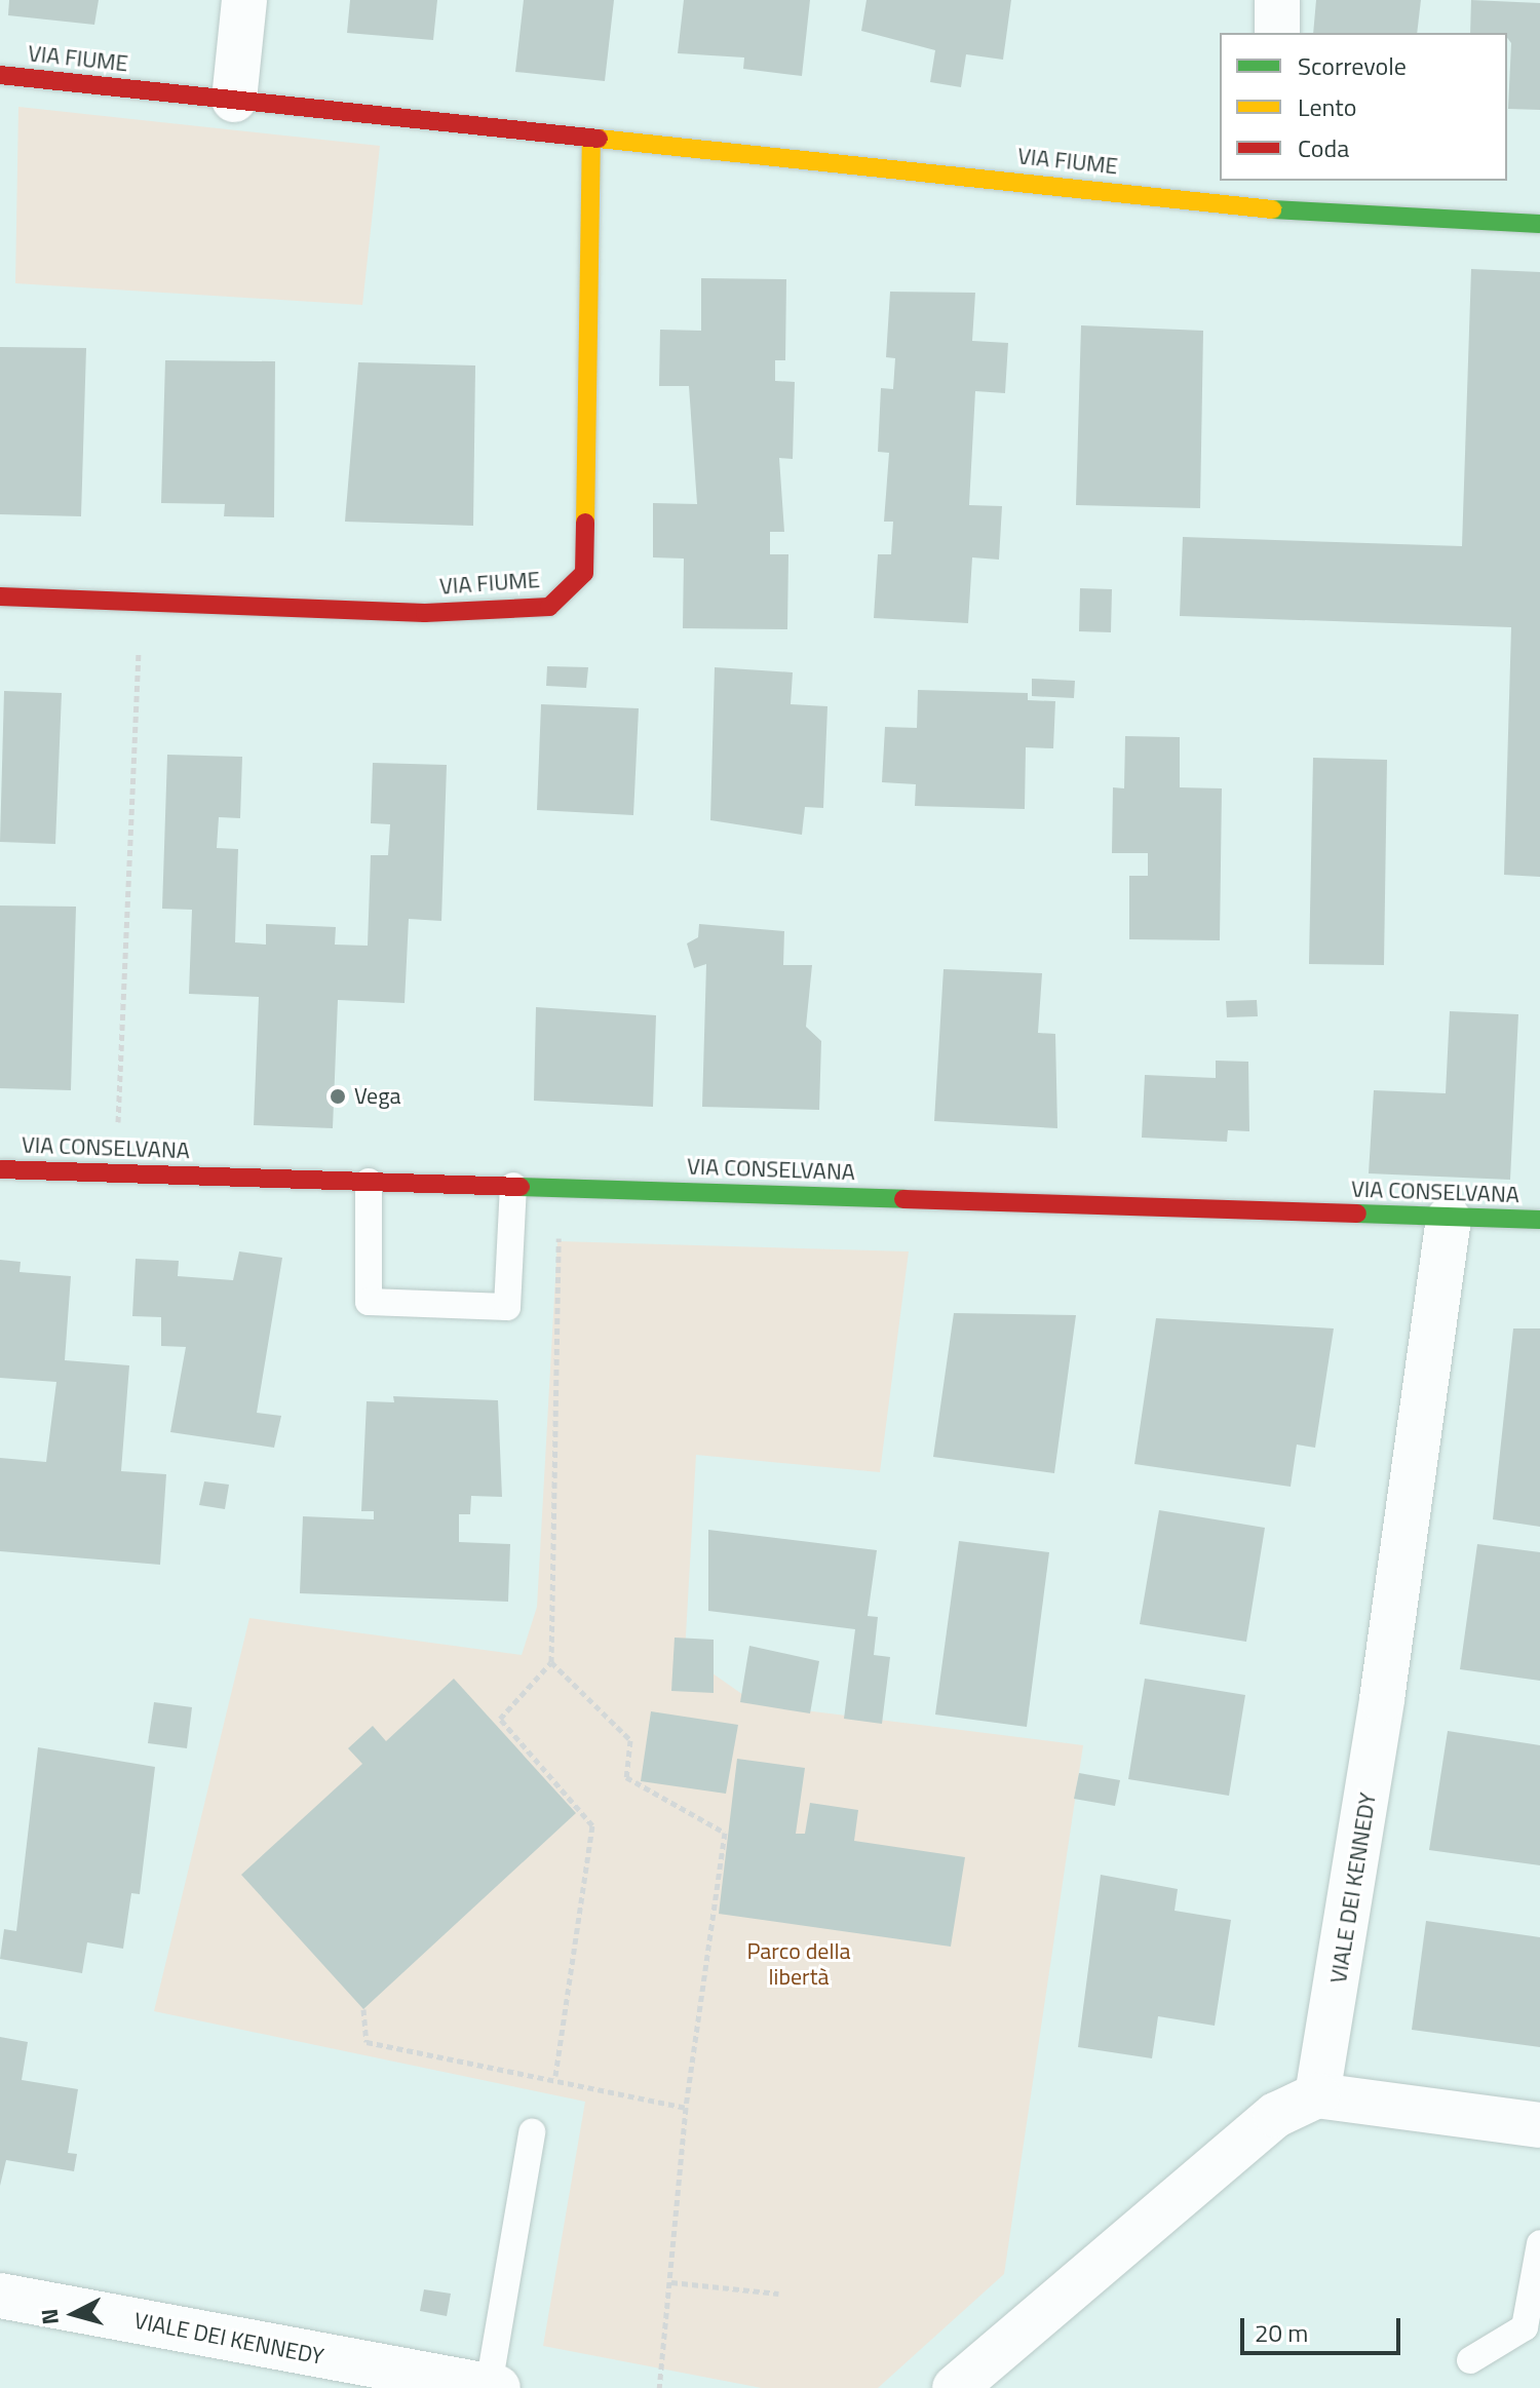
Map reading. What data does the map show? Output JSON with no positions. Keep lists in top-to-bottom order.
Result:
{
  "streets": {
    "street": ["VIA FIUME", "VIA CONSELVANA", "VIALE DEI KENNEDY"]
  },
  "crossings": [
    ["VIA CONSELVANA", "VIALE DEI KENNEDY"]
  ],
  "parks": ["Parco della libertà"],
  "places": ["Vega"],
  "legend": ["Scorrevole", "Lento", "Coda"],
  "scale_bar": "20 m",
  "north": "left"
}
